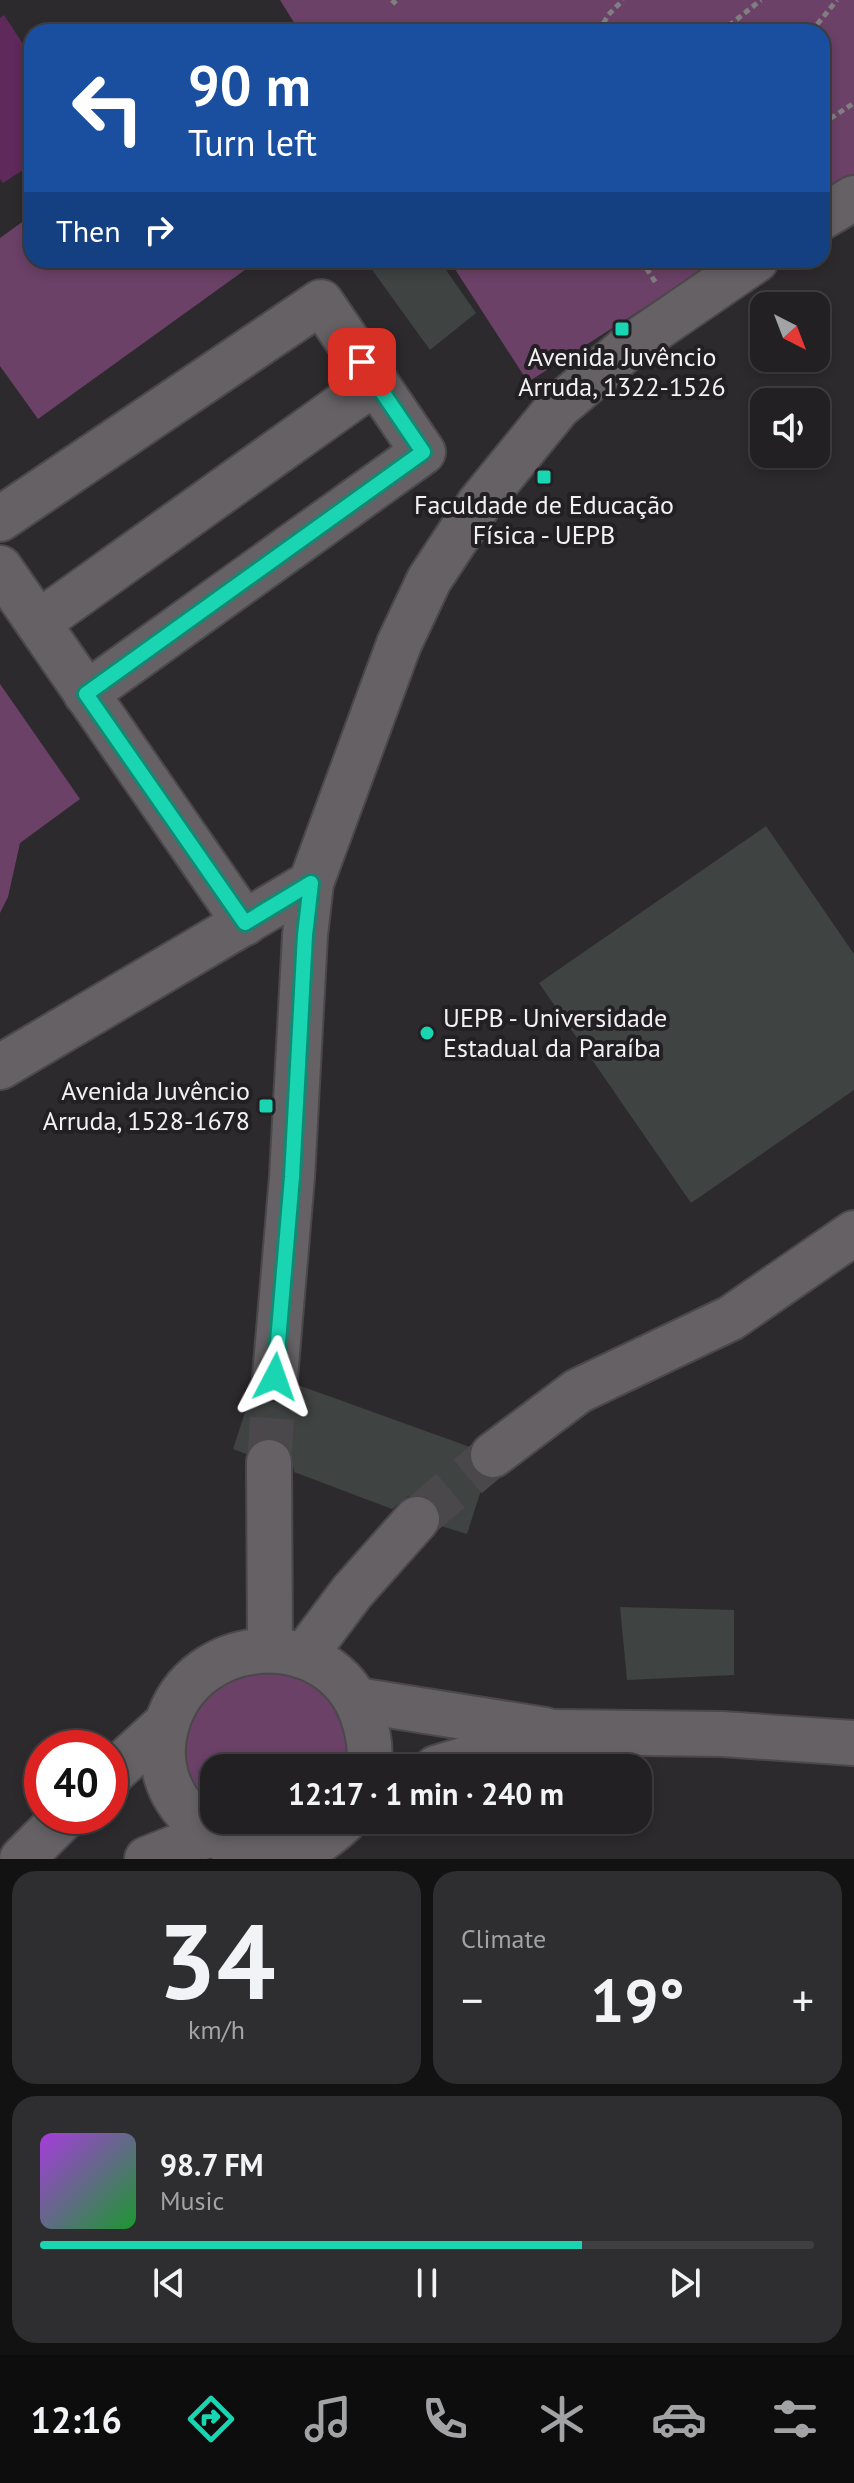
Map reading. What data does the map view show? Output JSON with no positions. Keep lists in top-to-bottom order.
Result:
{
  "places": {
    "transit": ["Avenida Juvêncio Arruda, 1322-1526", "Faculdade de Educação Física - UEPB", "Avenida Juvêncio Arruda, 1528-1678"],
    "other": ["UEPB - Universidade Estadual da Paraíba"]
  },
  "north": "bottom right",
  "page": {
    "turn": ["90 m", "Turn left"],
    "then": "Then",
    "limit": "40",
    "trip": "12:17 · 1 min · 240 m",
    "tile": [
      ["34", "km/h"],
      "Climate"
    ],
    "heat": ["−", "19°", "+"],
    "song": ["98.7 FM", "Music"],
    "tabs": "12:16"
  }
}
